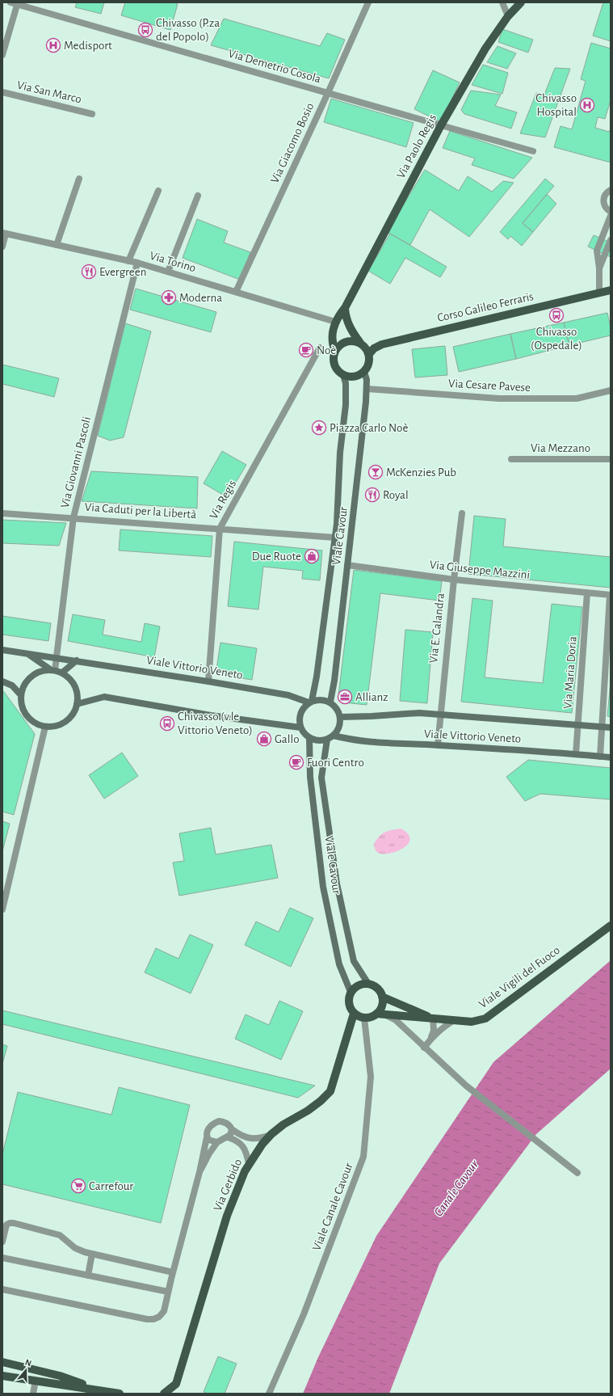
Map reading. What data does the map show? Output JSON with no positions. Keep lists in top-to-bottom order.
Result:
{
  "streets": {
    "main road": [
      "Via Paolo Regis",
      "Corso Galileo Ferraris",
      "Viale Cavour",
      "Viale Vittorio Veneto",
      "Viale Vigili del Fuoco",
      "Via Gerbido"
    ],
    "street": [
      "Via Demetrio Cosola",
      "Via San Marco",
      "Via Giacomo Bosio",
      "Via Torino",
      "Via Cesare Pavese",
      "Via Mezzano",
      "Via Giovanni Pascoli",
      "Via Regis",
      "Via Caduti per la Libertà",
      "Via Giuseppe Mazzini",
      "Via E. Calandra",
      "Via Maria Doria",
      "Viale Canale Cavour"
    ]
  },
  "crossings": [
    ["Via Demetrio Cosola", "Via Giacomo Bosio"],
    ["Via Demetrio Cosola", "Via Paolo Regis"],
    ["Via Giacomo Bosio", "Via Torino"],
    ["Via Paolo Regis", "Via Torino"],
    ["Via Torino", "Via Giovanni Pascoli"],
    ["Corso Galileo Ferraris", "Viale Cavour"],
    ["Via Cesare Pavese", "Viale Cavour"],
    ["Via Giovanni Pascoli", "Via Caduti per la Libertà"],
    ["Via Giovanni Pascoli", "Viale Vittorio Veneto"],
    ["Via Regis", "Via Caduti per la Libertà"],
    ["Via Regis", "Viale Vittorio Veneto"],
    ["Via Caduti per la Libertà", "Viale Cavour"],
    ["Viale Cavour", "Via Giuseppe Mazzini"],
    ["Viale Cavour", "Viale Vittorio Veneto"],
    ["Viale Cavour", "Viale Vigili del Fuoco"],
    ["Viale Cavour", "Via Gerbido"],
    ["Viale Cavour", "Viale Canale Cavour"],
    ["Via Giuseppe Mazzini", "Via E. Calandra"],
    ["Via Giuseppe Mazzini", "Via Maria Doria"],
    ["Via E. Calandra", "Viale Vittorio Veneto"],
    ["Viale Vittorio Veneto", "Via Maria Doria"],
    ["Viale Vigili del Fuoco", "Via Gerbido"],
    ["Viale Vigili del Fuoco", "Viale Canale Cavour"],
    ["Via Gerbido", "Viale Canale Cavour"]
  ],
  "water": ["Canale Cavour"],
  "places": {
    "bus stop": ["Chivasso (P.za del Popolo)", "Chivasso (Ospedale)", "Chivasso (v.le Vittorio Veneto)"],
    "hospital": ["Medisport", "Chivasso Hospital"],
    "restaurant": ["Evergreen", "Royal"],
    "pharmacy": ["Moderna"],
    "cafe": ["Noè", "Fuori Centro"],
    "place": ["Piazza Carlo Noè"],
    "bar": ["McKenzies Pub"],
    "shop": ["Due Ruote", "Gallo"],
    "office": ["Allianz"],
    "supermarket": ["Carrefour"]
  },
  "north": "top"
}
